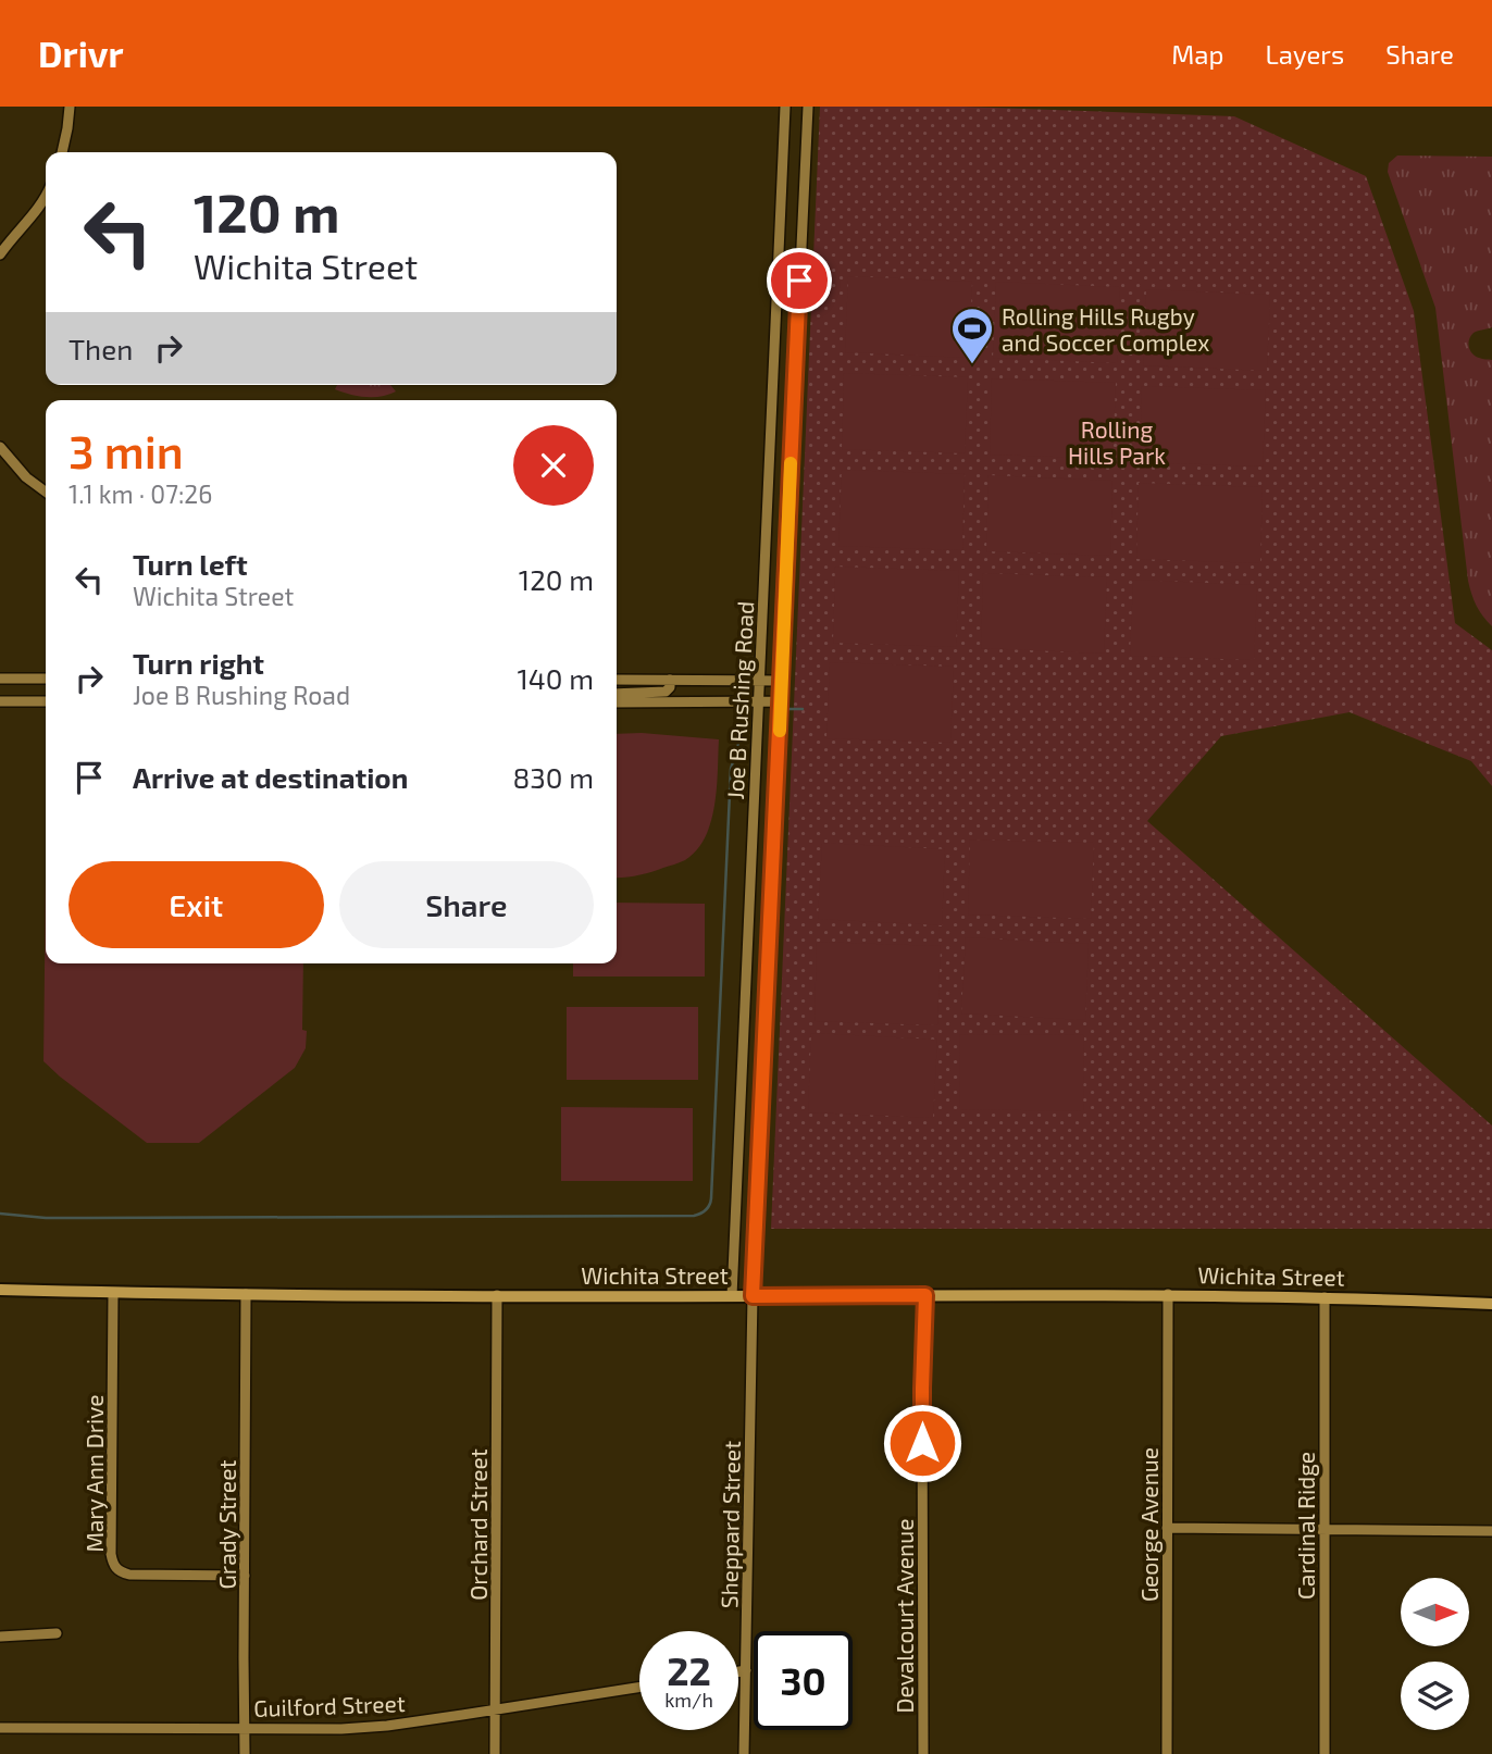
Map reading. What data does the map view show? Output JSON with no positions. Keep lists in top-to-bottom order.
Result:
{
  "streets": {
    "main road": ["Wichita Street"],
    "street": [
      "Joe B Rushing Road",
      "Mary Ann Drive",
      "Grady Street",
      "Orchard Street",
      "Sheppard Street",
      "George Avenue",
      "Cardinal Ridge",
      "Devalcourt Avenue",
      "Guilford Street"
    ]
  },
  "crossings": [
    ["Joe B Rushing Road", "Wichita Street"],
    ["Joe B Rushing Road", "Sheppard Street"],
    ["Wichita Street", "Mary Ann Drive"],
    ["Wichita Street", "Grady Street"],
    ["Wichita Street", "Orchard Street"],
    ["Wichita Street", "Sheppard Street"],
    ["Wichita Street", "George Avenue"],
    ["Wichita Street", "Cardinal Ridge"],
    ["Wichita Street", "Devalcourt Avenue"],
    ["Mary Ann Drive", "Grady Street"],
    ["Grady Street", "Guilford Street"],
    ["Orchard Street", "Guilford Street"]
  ],
  "parks": ["Rolling Hills Park"],
  "places": {
    "sports": ["Rolling Hills Rugby and Soccer Complex"]
  },
  "north": "right",
  "page": {
    "header": "Drivr",
    "nav": ["Map", "Layers", "Share"],
    "turn": ["120 m", "Wichita Street"],
    "then": "Then",
    "heading": ["3 min", "1.1 km · 07:26"],
    "list": [
      {
        "name": "Turn left",
        "note": "Wichita Street",
        "value": "120 m"
      },
      {
        "name": "Turn right",
        "note": "Joe B Rushing Road",
        "value": "140 m"
      },
      {
        "name": "Arrive at destination",
        "value": "830 m"
      }
    ],
    "buttons": ["Exit", "Share"],
    "speed": "22 km/h",
    "limit": "30"
  }
}
